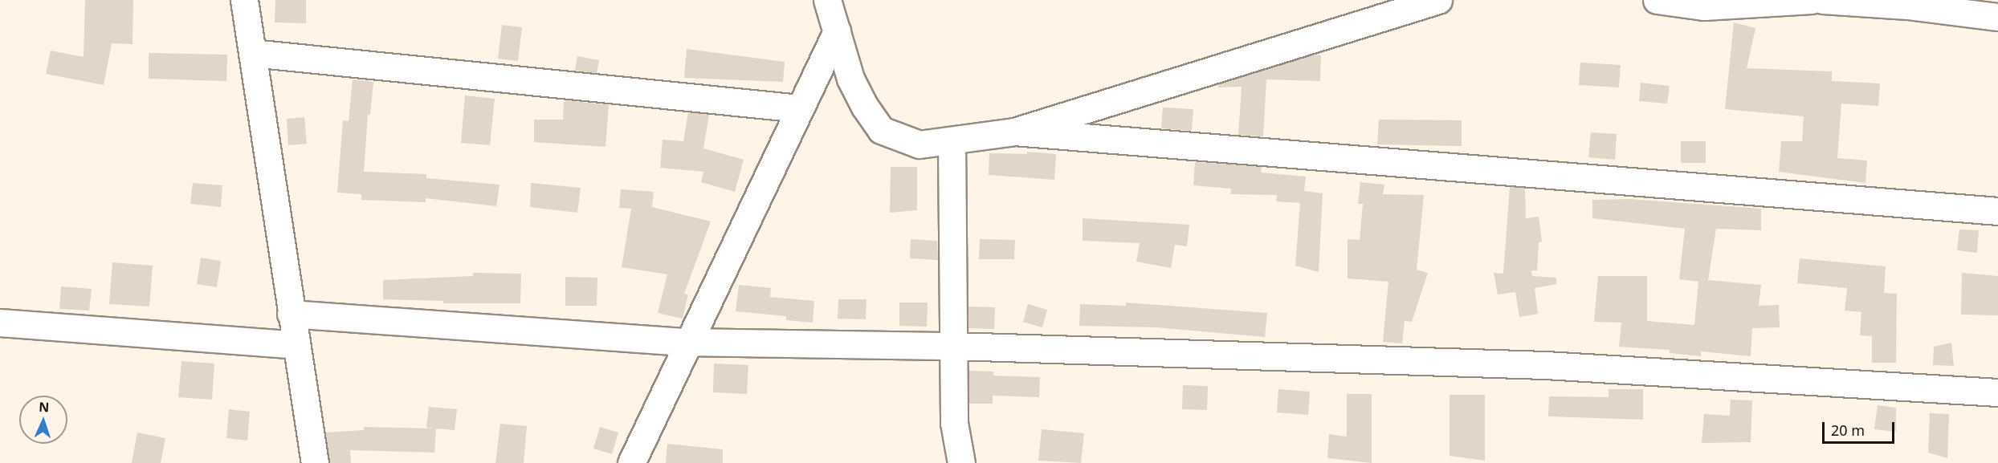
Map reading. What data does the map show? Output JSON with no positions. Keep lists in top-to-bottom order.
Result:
{
  "scale_bar": "20 m",
  "north": "top"
}
